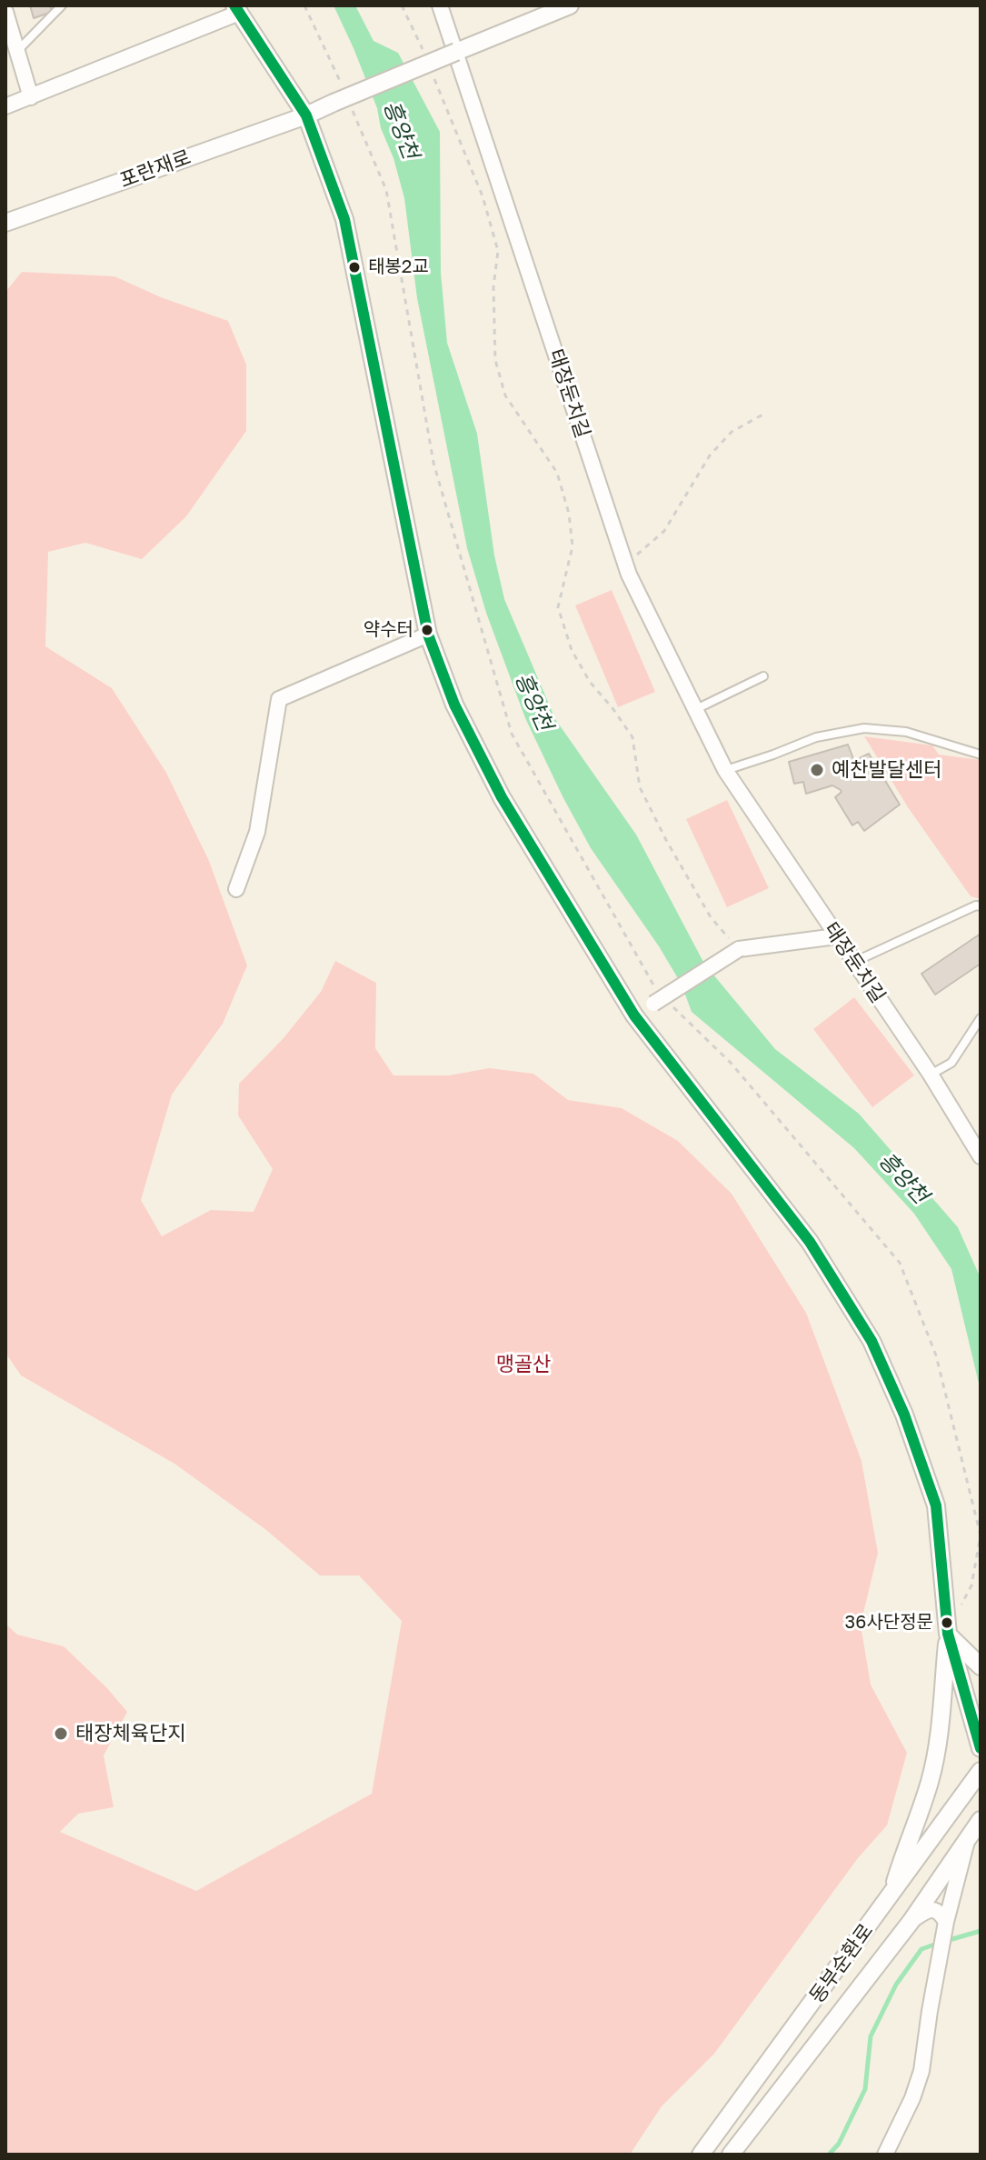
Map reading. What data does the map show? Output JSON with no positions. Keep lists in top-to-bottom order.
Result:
{
  "streets": {
    "street": ["포란재로", "태장둔치길", "동부순환로"]
  },
  "crossings": [
    ["포란재로", "태장둔치길"]
  ],
  "water": ["흥양천"],
  "parks": ["맹골산"],
  "places": [
    "태봉2교",
    "약수터",
    "예찬발달센터",
    "36사단정문",
    "태장체육단지"
  ]
}
